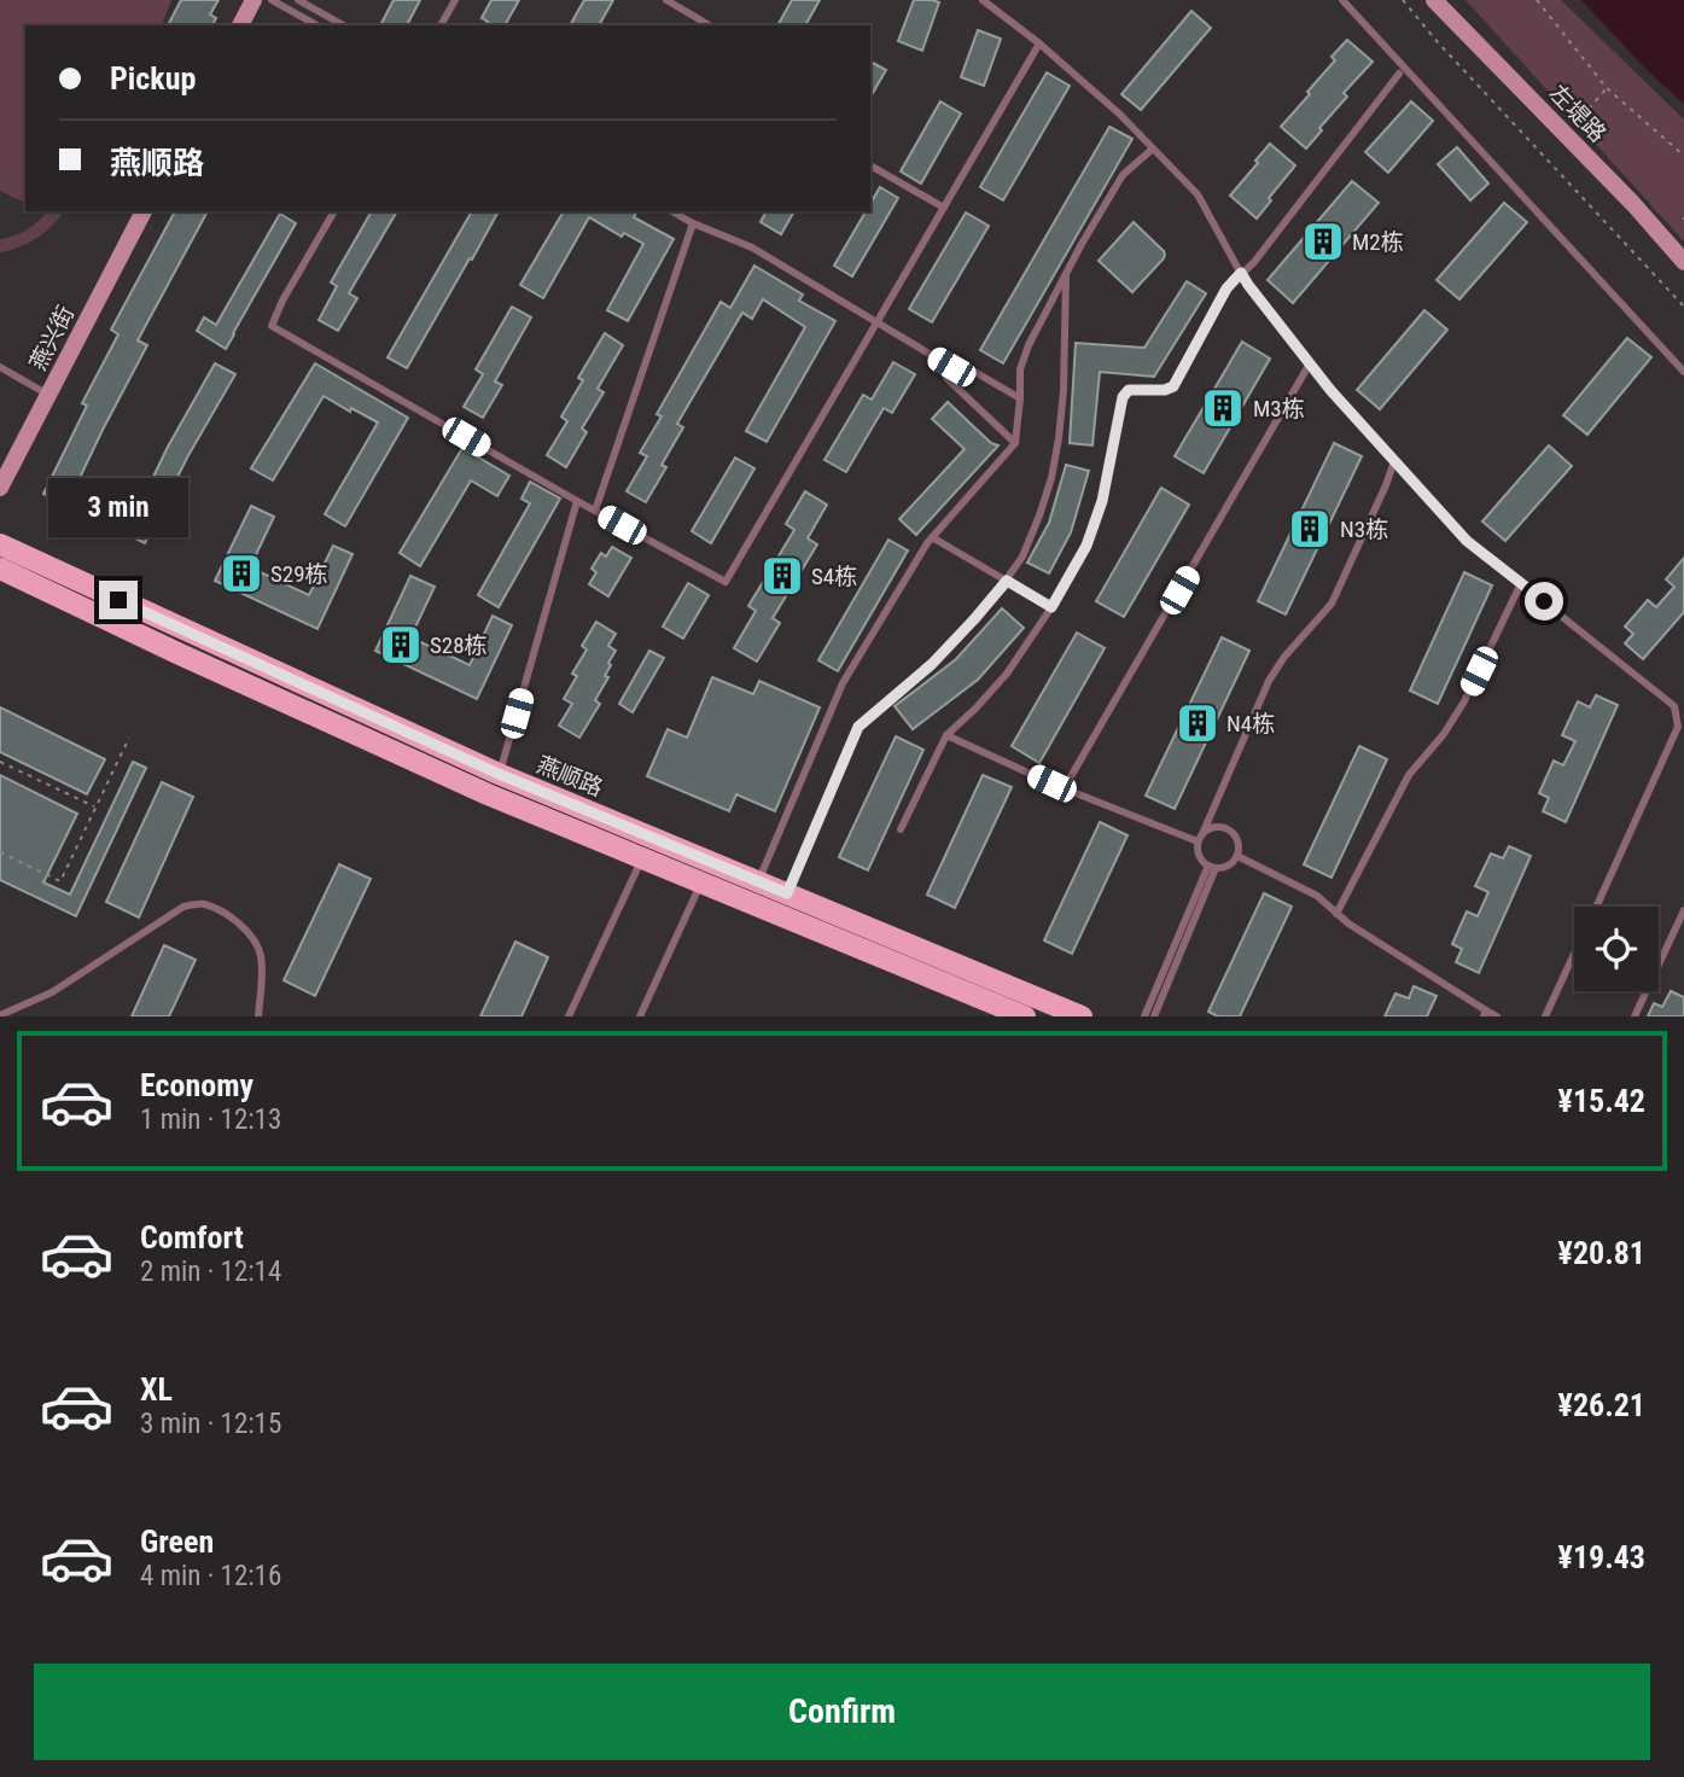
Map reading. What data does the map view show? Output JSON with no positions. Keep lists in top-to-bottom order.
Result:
{
  "streets": {
    "main road": ["燕顺路"],
    "street": ["左堤路", "燕兴街"]
  },
  "places": {
    "building": [
      "M2栋",
      "M3栋",
      "N3栋",
      "S29栋",
      "S4栋",
      "S28栋",
      "N4栋"
    ]
  },
  "page": {
    "banner": ["Pickup", "燕顺路"],
    "bubble": "3 min",
    "list": [
      {
        "name": "Economy",
        "note": "1 min · 12:13",
        "value": "¥15.42"
      },
      {
        "name": "Comfort",
        "note": "2 min · 12:14",
        "value": "¥20.81"
      },
      {
        "name": "XL",
        "note": "3 min · 12:15",
        "value": "¥26.21"
      },
      {
        "name": "Green",
        "note": "4 min · 12:16",
        "value": "¥19.43"
      }
    ],
    "buttons": "Confirm"
  }
}
